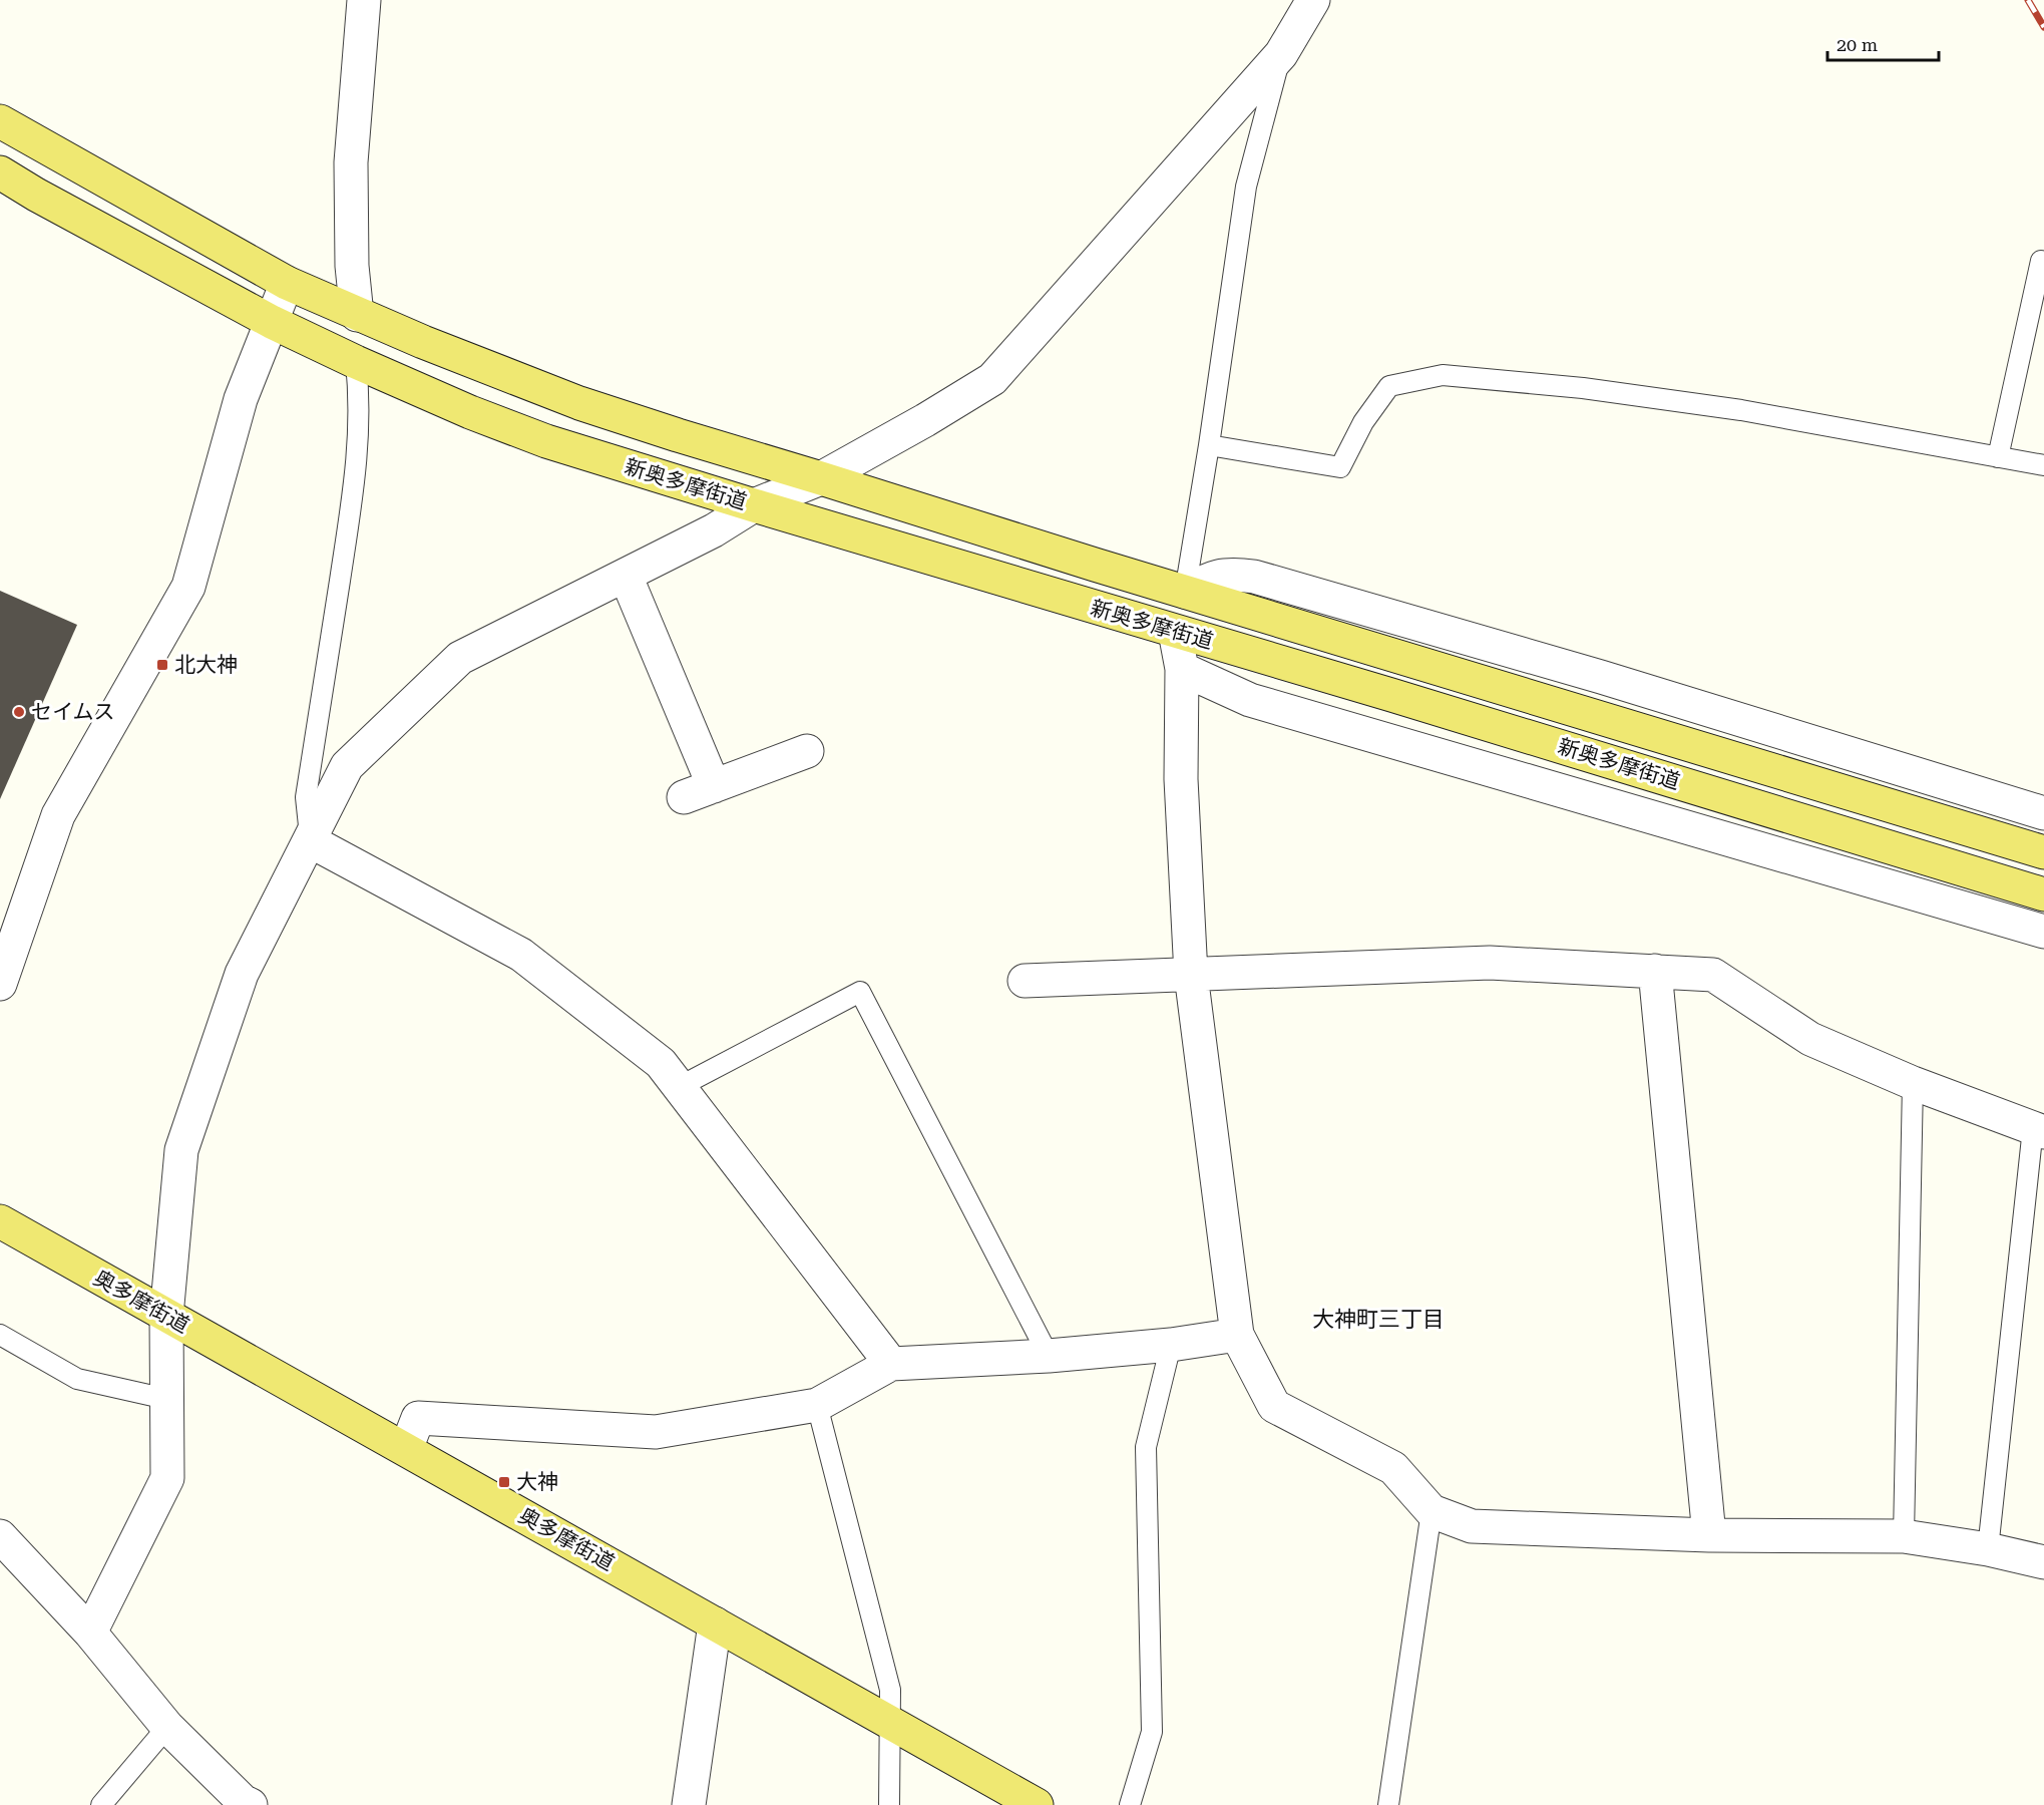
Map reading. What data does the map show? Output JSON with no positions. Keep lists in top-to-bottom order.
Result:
{
  "streets": {
    "main road": ["新奥多摩街道", "奥多摩街道"]
  },
  "districts": ["大神町三丁目"],
  "places": {
    "transit": ["北大神", "大神"],
    "other": ["セイムス"]
  },
  "scale_bar": "20 m"
}
